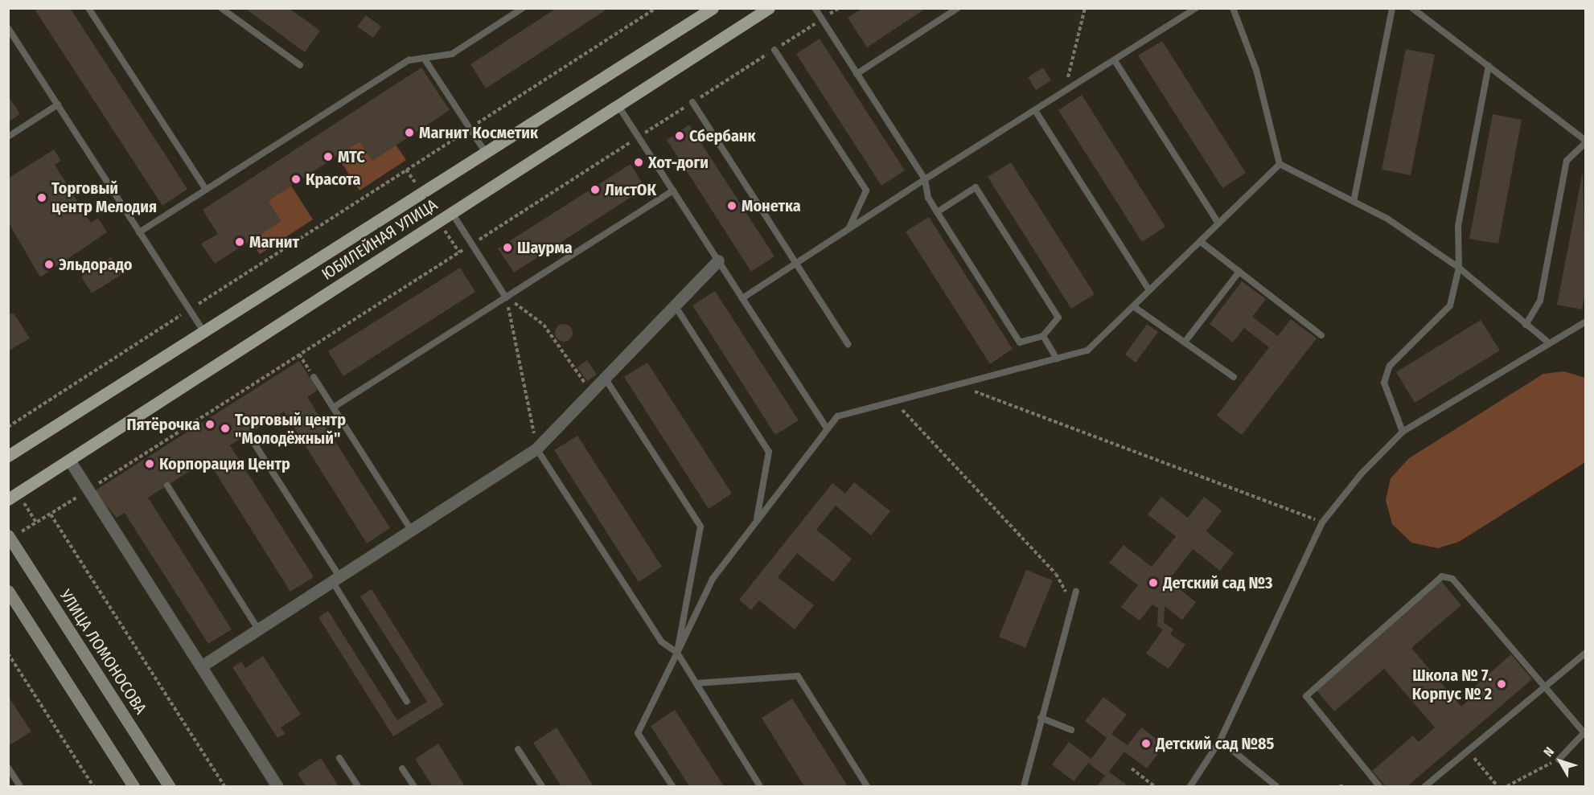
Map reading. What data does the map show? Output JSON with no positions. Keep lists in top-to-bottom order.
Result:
{
  "streets": {
    "main road": ["ЮБИЛЕЙНАЯ УЛИЦА", "УЛИЦА ЛОМОНОСОВА"]
  },
  "places": [
    "Магнит Косметик",
    "Сбербанк",
    "МТС",
    "Хот-доги",
    "Красота",
    "ЛистОК",
    "Торговый центр Мелодия",
    "Монетка",
    "Магнит",
    "Шаурма",
    "Эльдорадо",
    "Пятёрочка",
    "Торговый центр \"Молодёжный\"",
    "Корпорация Центр",
    "Детский сад №3",
    "Школа № 7. Корпус № 2",
    "Детский сад №85"
  ],
  "north": "top left"
}
